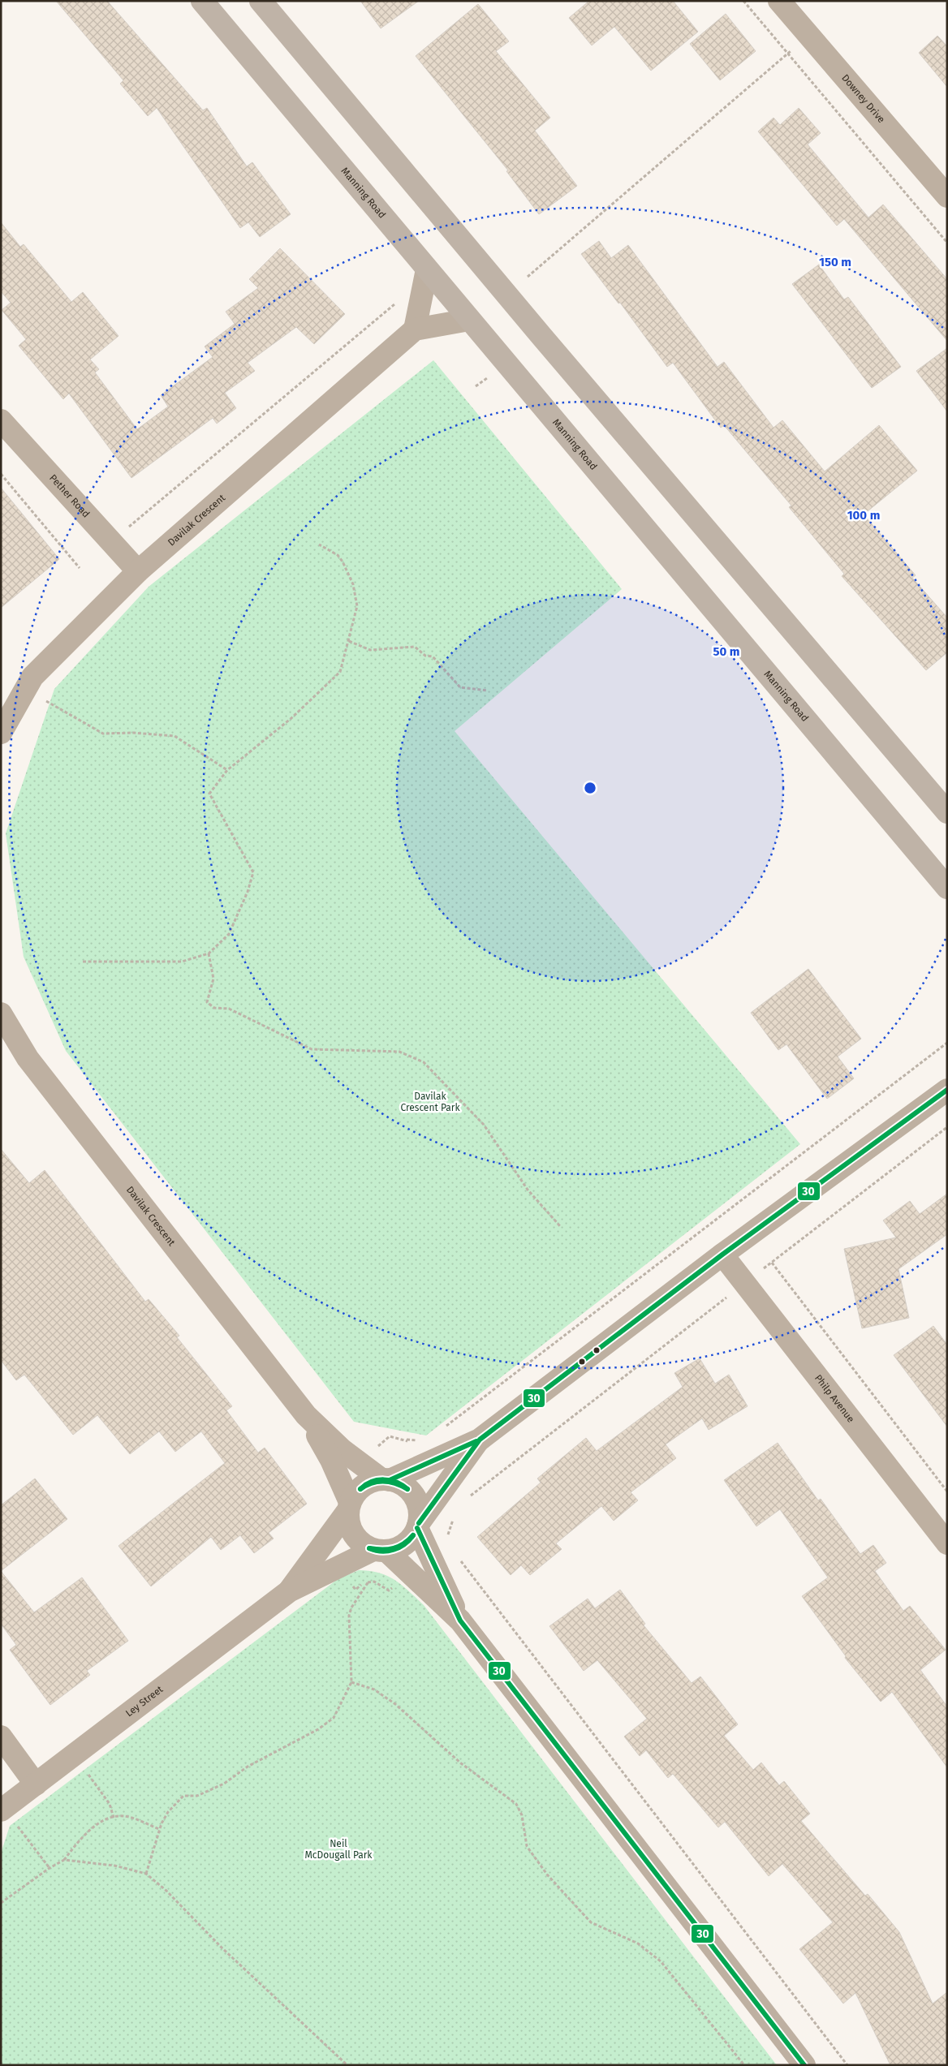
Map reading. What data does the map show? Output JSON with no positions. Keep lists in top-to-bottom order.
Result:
{
  "streets": {
    "main road": ["Manning Road"],
    "street": [
      "Downey Drive",
      "Pether Road",
      "Davilak Crescent",
      "Philp Avenue",
      "Ley Street"
    ]
  },
  "crossings": [
    ["Pether Road", "Davilak Crescent"],
    ["Davilak Crescent", "Ley Street"],
    ["Philp Avenue", "Ley Street"]
  ],
  "parks": ["Davilak Crescent Park", "Neil McDougall Park"],
  "lines": ["transit line 30"],
  "rings": ["150 m", "100 m", "50 m"]
}
